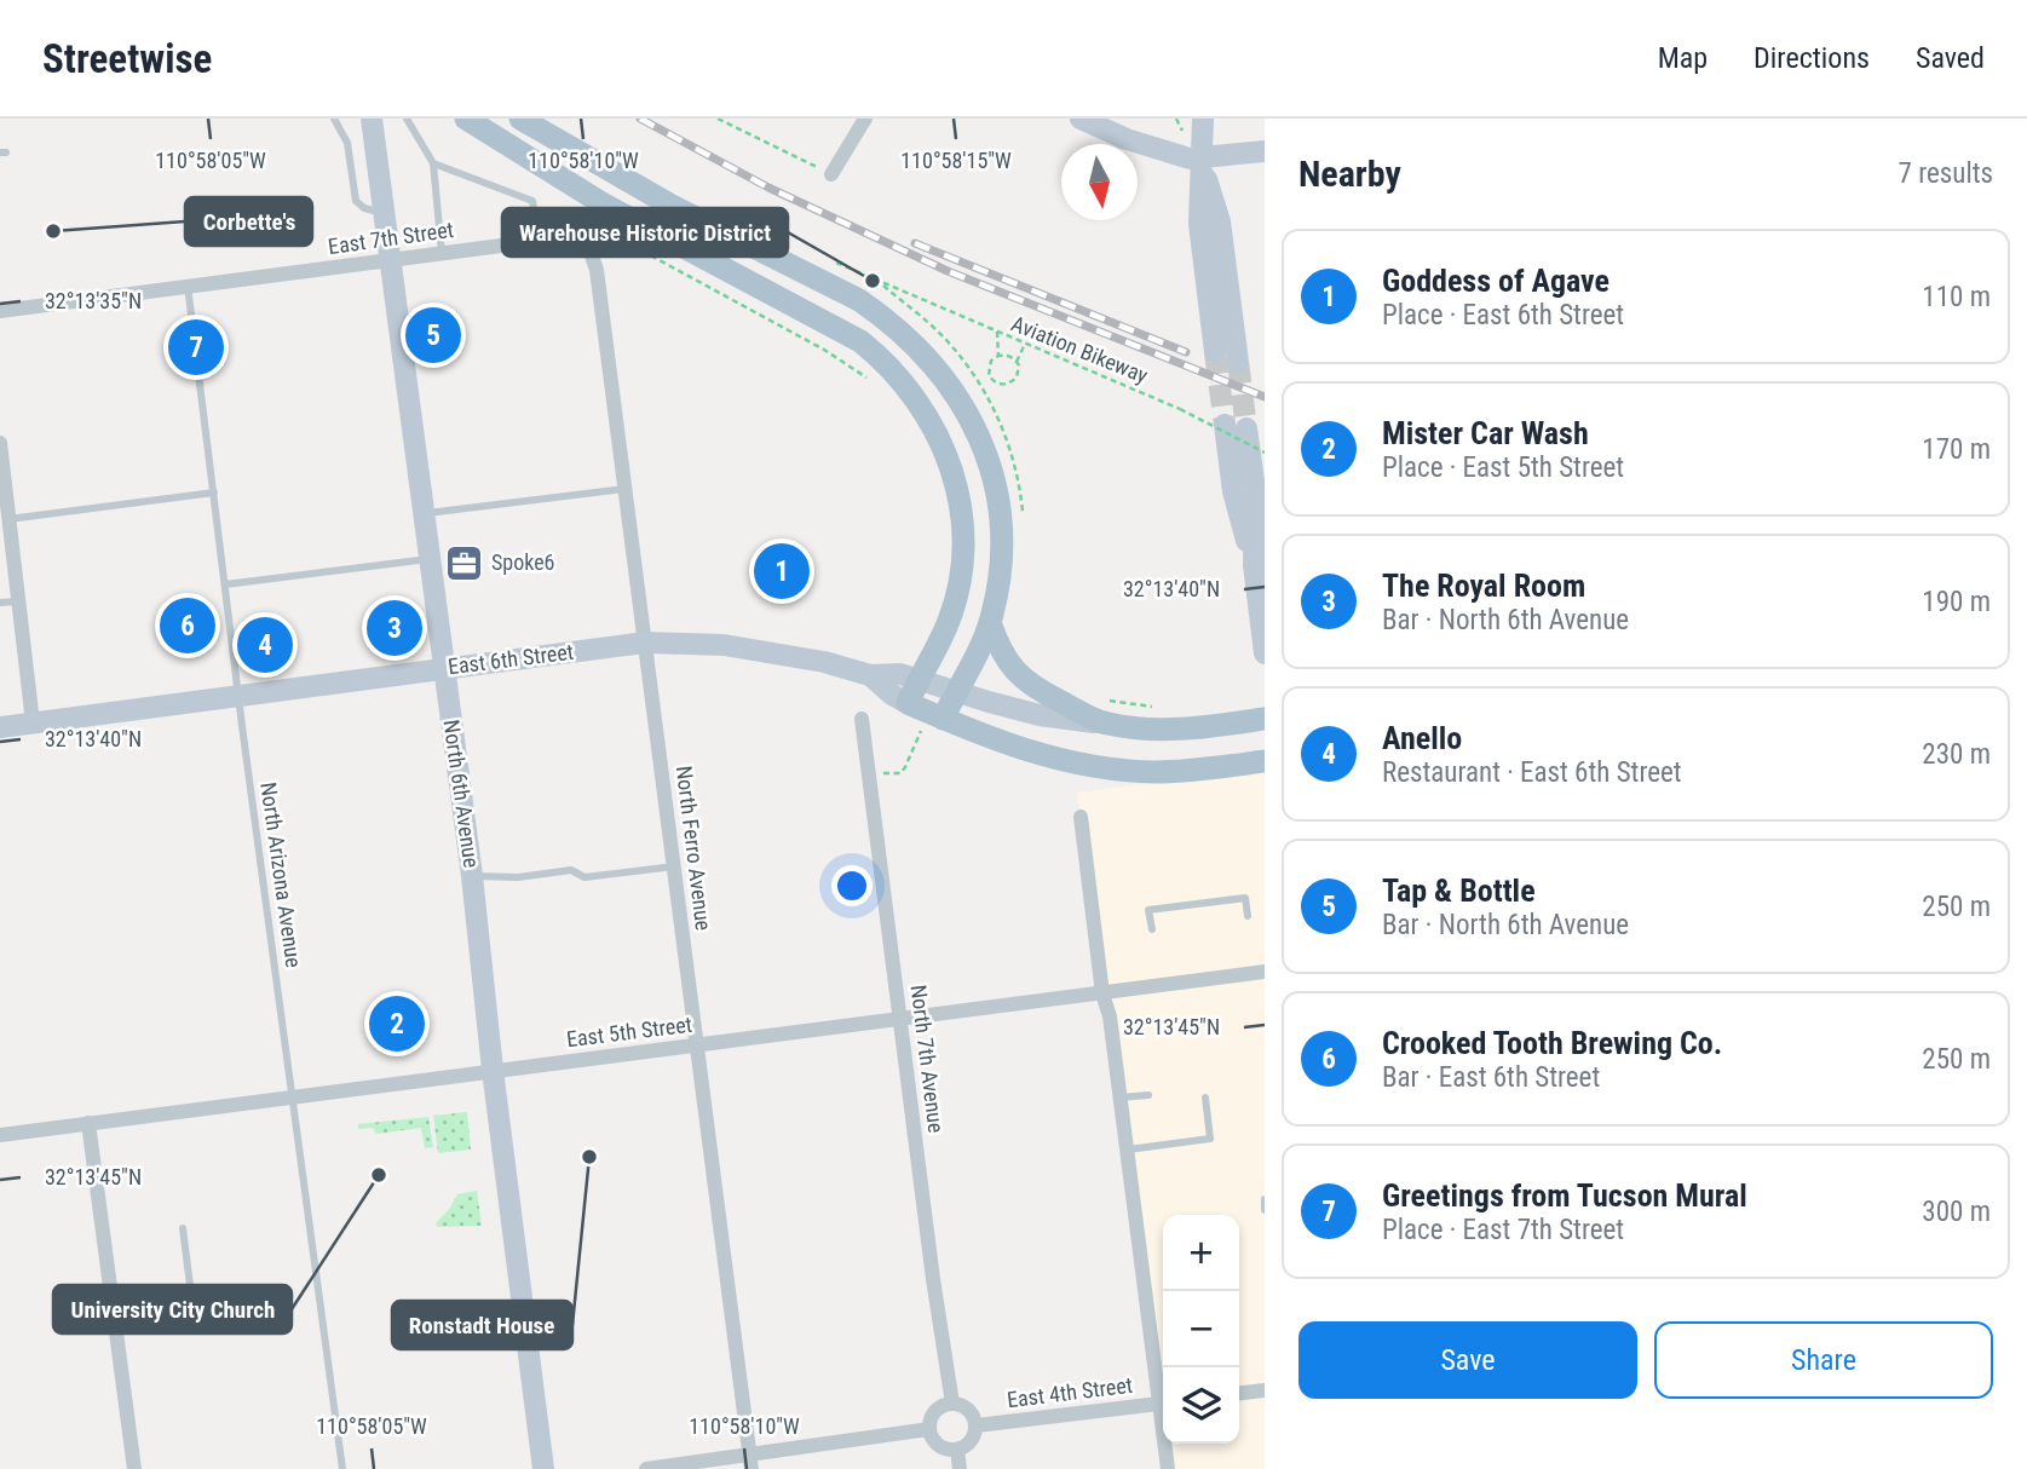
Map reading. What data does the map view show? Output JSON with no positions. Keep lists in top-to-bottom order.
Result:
{
  "streets": {
    "main road": ["East 6th Street"],
    "street": [
      "East 7th Street",
      "North 6th Avenue",
      "North Ferro Avenue",
      "East 5th Street",
      "North 7th Avenue",
      "East 4th Street"
    ],
    "lane": ["North Arizona Avenue"],
    "path": ["Aviation Bikeway"]
  },
  "crossings": [
    ["East 7th Street", "North 6th Avenue"],
    ["East 7th Street", "North Ferro Avenue"],
    ["East 7th Street", "North Arizona Avenue"],
    ["East 6th Street", "North 6th Avenue"],
    ["East 6th Street", "North Ferro Avenue"],
    ["East 6th Street", "North Arizona Avenue"],
    ["North 6th Avenue", "East 5th Street"],
    ["North Ferro Avenue", "East 5th Street"],
    ["North Arizona Avenue", "East 5th Street"],
    ["East 5th Street", "North 7th Avenue"],
    ["North 7th Avenue", "East 4th Street"]
  ],
  "places": {
    "other": [
      "Corbette's",
      "Warehouse Historic District",
      "Ronstadt House",
      "University City Church"
    ],
    "office": ["Spoke6"]
  },
  "north": "bottom",
  "page": {
    "header": "Streetwise",
    "nav": ["Map", "Directions", "Saved"],
    "heading": ["Nearby", "7 results"],
    "list": [
      {
        "mark": "1",
        "name": "Goddess of Agave",
        "note": "Place · East 6th Street",
        "value": "110 m"
      },
      {
        "mark": "2",
        "name": "Mister Car Wash",
        "note": "Place · East 5th Street",
        "value": "170 m"
      },
      {
        "mark": "3",
        "name": "The Royal Room",
        "note": "Bar · North 6th Avenue",
        "value": "190 m"
      },
      {
        "mark": "4",
        "name": "Anello",
        "note": "Restaurant · East 6th Street",
        "value": "230 m"
      },
      {
        "mark": "5",
        "name": "Tap & Bottle",
        "note": "Bar · North 6th Avenue",
        "value": "250 m"
      },
      {
        "mark": "6",
        "name": "Crooked Tooth Brewing Co.",
        "note": "Bar · East 6th Street",
        "value": "250 m"
      },
      {
        "mark": "7",
        "name": "Greetings from Tucson Mural",
        "note": "Place · East 7th Street",
        "value": "300 m"
      }
    ],
    "pins": [
      "5",
      "7",
      "1",
      "6",
      "3",
      "4",
      "2"
    ],
    "map_buttons": ["+", "−"],
    "buttons": ["Save", "Share"]
  },
  "coordinates": [
    "110°58'05\"W",
    "110°58'10\"W",
    "110°58'15\"W",
    "32°13'35\"N",
    "32°13'40\"N",
    "32°13'45\"N"
  ]
}
